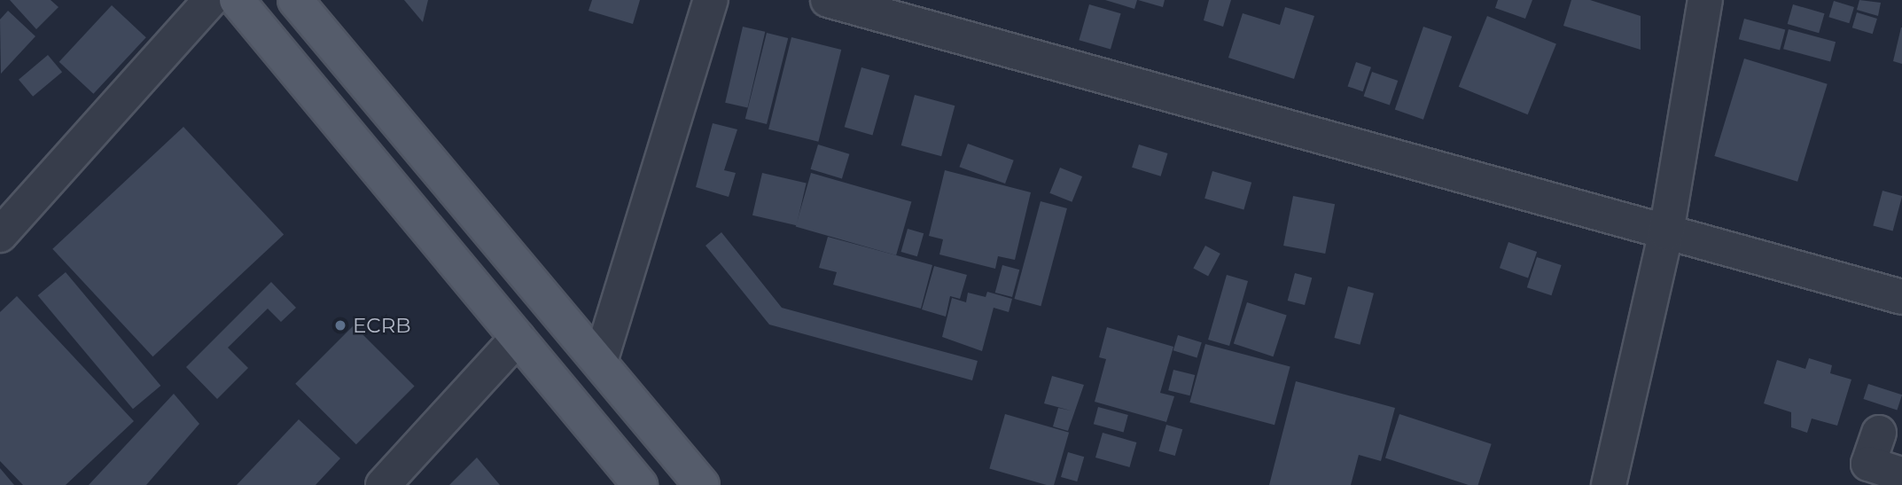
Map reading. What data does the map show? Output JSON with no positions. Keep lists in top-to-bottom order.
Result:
{
  "places": ["ECRB"]
}
